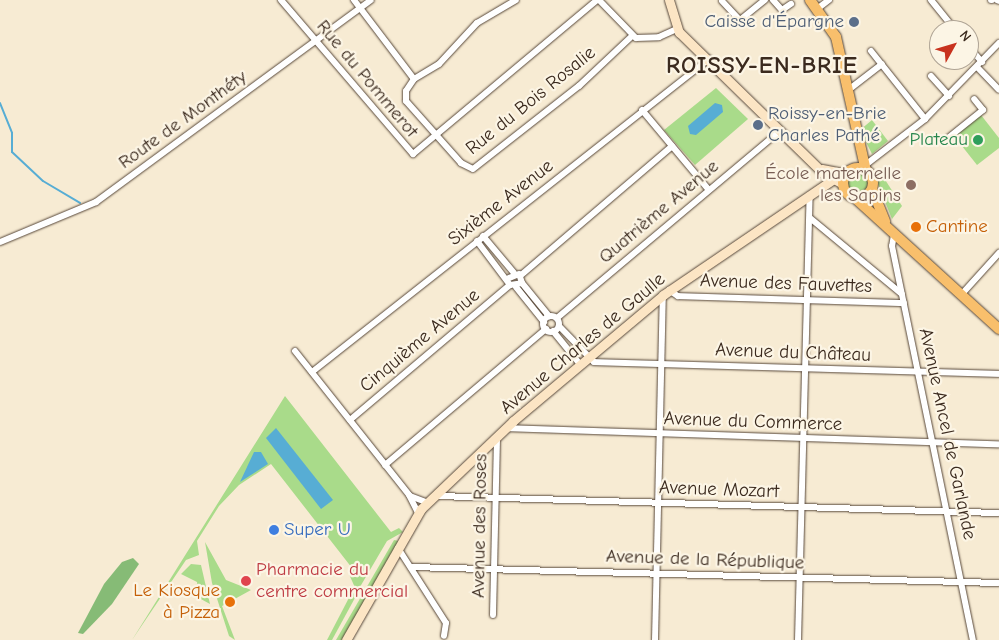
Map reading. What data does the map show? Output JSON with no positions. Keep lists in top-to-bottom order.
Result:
{
  "streets": {
    "main road": ["Avenue Charles de Gaulle"],
    "street": [
      "Rue du Pommerot",
      "Rue du Bois Rosalie",
      "Route de Monthéty",
      "Sixième Avenue",
      "Quatrième Avenue",
      "Avenue des Fauvettes",
      "Cinquième Avenue",
      "Avenue du Château",
      "Avenue du Commerce",
      "Avenue Ancel de Garlande",
      "Avenue Mozart",
      "Avenue des Roses",
      "Avenue de la République"
    ]
  },
  "crossings": [
    ["Rue du Pommerot", "Rue du Bois Rosalie"],
    ["Rue du Pommerot", "Route de Monthéty"],
    ["Avenue des Fauvettes", "Avenue Charles de Gaulle"],
    ["Avenue des Fauvettes", "Avenue Ancel de Garlande"],
    ["Avenue Charles de Gaulle", "Avenue du Château"],
    ["Avenue Charles de Gaulle", "Avenue du Commerce"],
    ["Avenue Charles de Gaulle", "Avenue Mozart"],
    ["Avenue Charles de Gaulle", "Avenue des Roses"],
    ["Avenue du Château", "Avenue Ancel de Garlande"],
    ["Avenue du Commerce", "Avenue Ancel de Garlande"],
    ["Avenue Ancel de Garlande", "Avenue Mozart"],
    ["Avenue Ancel de Garlande", "Avenue de la République"],
    ["Avenue Mozart", "Avenue des Roses"],
    ["Avenue des Roses", "Avenue de la République"]
  ],
  "districts": ["ROISSY-EN-BRIE"],
  "places": [
    "Caisse d'Épargne",
    "Roissy-en-Brie Charles Pathé",
    "Plateau",
    "École maternelle les Sapins",
    "Cantine",
    "Super U",
    "Pharmacie du centre commercial",
    "Le Kiosque à Pizza"
  ],
  "north": "top right"
}
